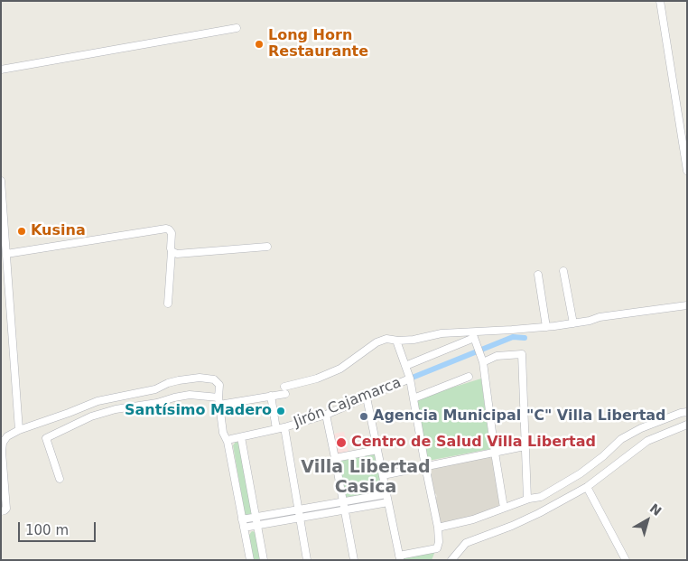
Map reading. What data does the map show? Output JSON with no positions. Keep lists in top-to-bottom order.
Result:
{
  "streets": {
    "street": ["Jirón Cajamarca"]
  },
  "districts": ["Villa Libertad Casica"],
  "places": [
    "Long Horn Restaurante",
    "Kusina",
    "Santísimo Madero",
    "Agencia Municipal \"C\" Villa Libertad",
    "Centro de Salud Villa Libertad"
  ],
  "scale_bar": "100 m",
  "north": "top right"
}
